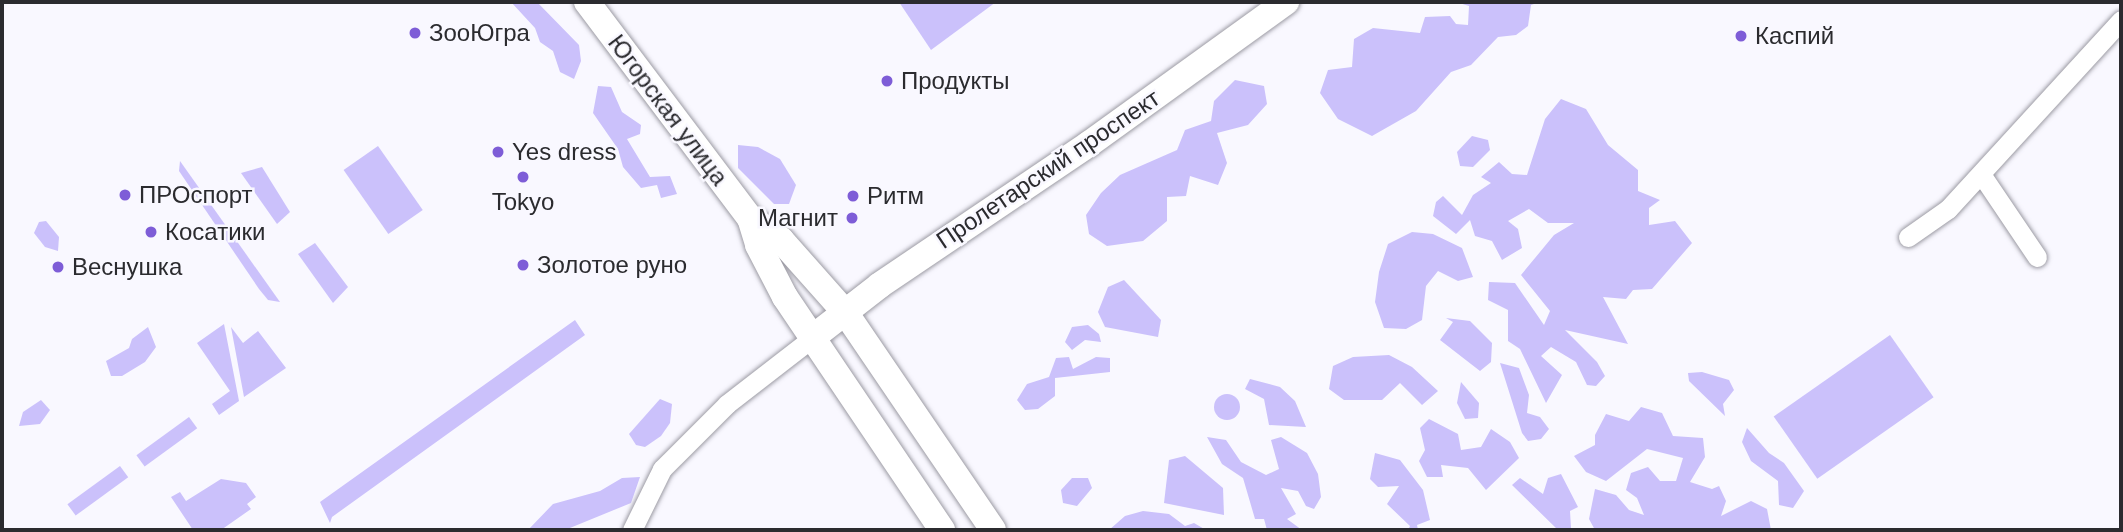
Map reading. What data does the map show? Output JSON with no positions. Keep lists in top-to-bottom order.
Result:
{
  "streets": {
    "main road": ["Югорская улица", "Пролетарский проспект"]
  },
  "crossings": [
    ["Югорская улица", "Пролетарский проспект"]
  ],
  "places": [
    "ЗооЮгра",
    "Каспий",
    "Продукты",
    "Yes dress",
    "Tokyo",
    "ПРОспорт",
    "Ритм",
    "Магнит",
    "Косатики",
    "Золотое руно",
    "Веснушка"
  ]
}
